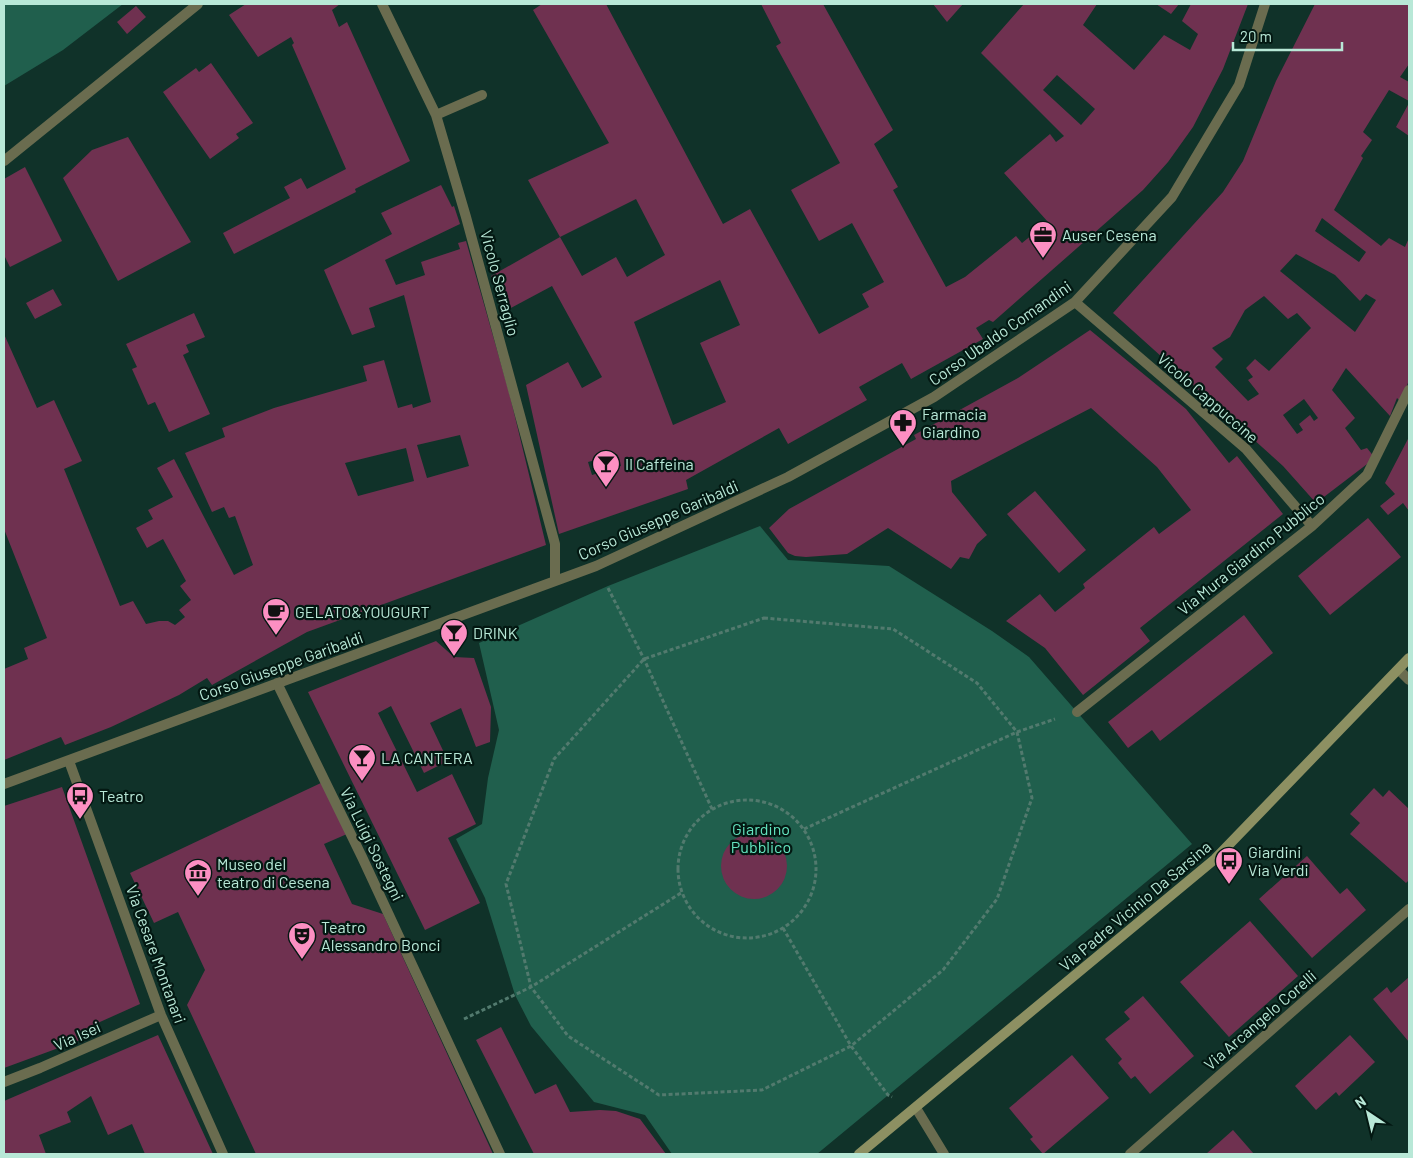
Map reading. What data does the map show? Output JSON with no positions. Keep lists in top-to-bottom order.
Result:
{
  "streets": {
    "street": [
      "Vicolo Serraglio",
      "Corso Ubaldo Comandini",
      "Vicolo Cappuccine",
      "Corso Giuseppe Garibaldi",
      "Via Mura Giardino Pubblico",
      "Via Luigi Sostegni",
      "Via Padre Vicinio Da Sarsina",
      "Via Cesare Montanari",
      "Via Arcangelo Corelli",
      "Via Isei"
    ]
  },
  "crossings": [
    ["Vicolo Serraglio", "Corso Giuseppe Garibaldi"],
    ["Corso Ubaldo Comandini", "Vicolo Cappuccine"],
    ["Corso Ubaldo Comandini", "Corso Giuseppe Garibaldi"],
    ["Vicolo Cappuccine", "Via Mura Giardino Pubblico"],
    ["Corso Giuseppe Garibaldi", "Via Luigi Sostegni"],
    ["Corso Giuseppe Garibaldi", "Via Cesare Montanari"],
    ["Via Cesare Montanari", "Via Isei"]
  ],
  "parks": ["Giardino Pubblico"],
  "places": {
    "office": ["Auser Cesena"],
    "pharmacy": ["Farmacia Giardino"],
    "bar": ["Il Caffeina", "DRINK", "LA CANTERA"],
    "cafe": ["GELATO&YOUGURT"],
    "bus stop": ["Teatro", "Giardini Via Verdi"],
    "museum": ["Museo del teatro di Cesena"],
    "theatre": ["Teatro Alessandro Bonci"]
  },
  "scale_bar": "20 m",
  "north": "top left"
}
